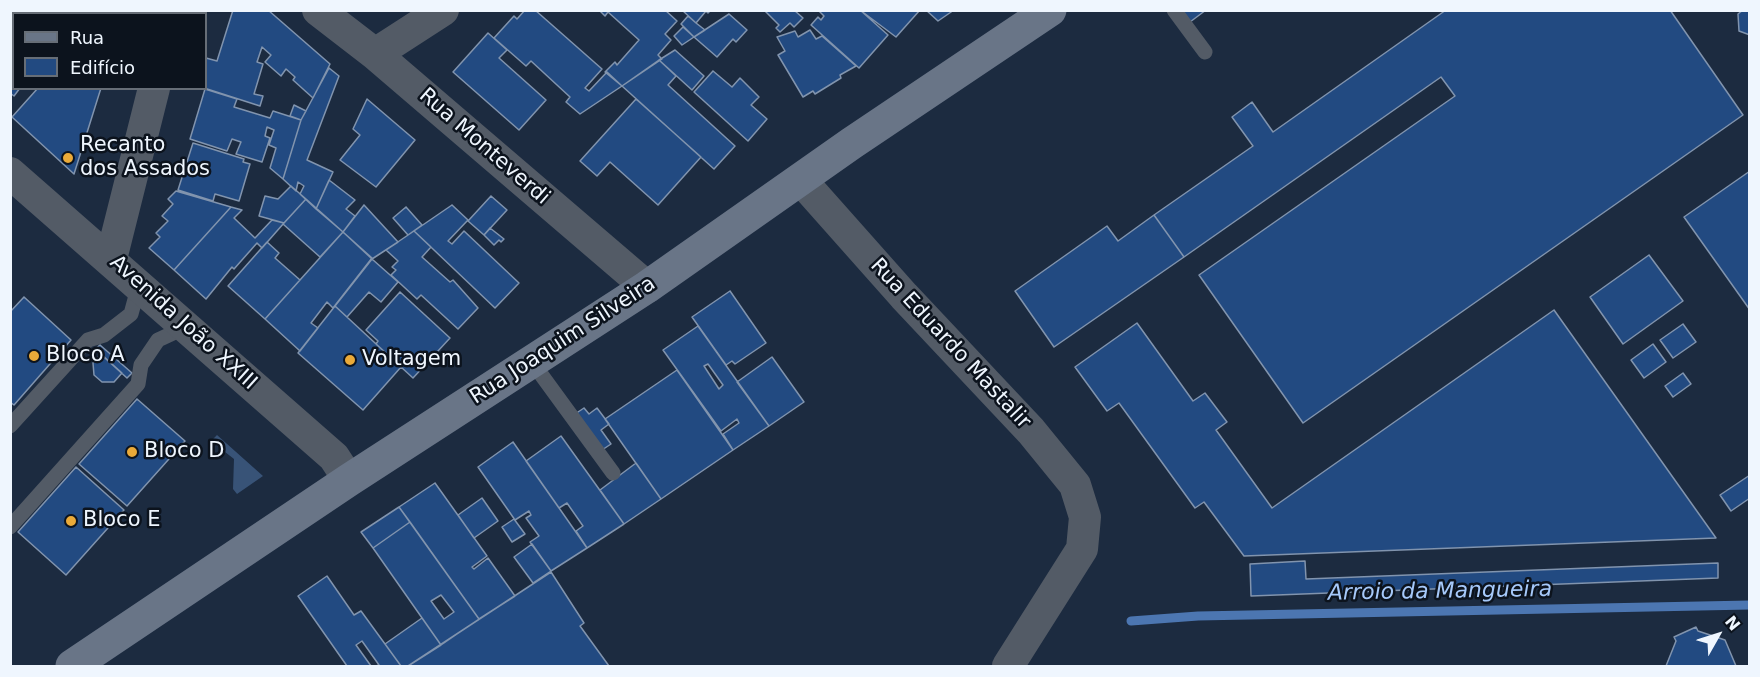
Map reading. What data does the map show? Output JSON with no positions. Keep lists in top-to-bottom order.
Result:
{
  "streets": {
    "street": [
      "Rua Monteverdi",
      "Avenida João XXIII",
      "Rua Joaquim Silveira",
      "Rua Eduardo Mastalir"
    ]
  },
  "crossings": [
    ["Rua Monteverdi", "Rua Joaquim Silveira"],
    ["Avenida João XXIII", "Rua Joaquim Silveira"],
    ["Rua Joaquim Silveira", "Rua Eduardo Mastalir"]
  ],
  "water": ["Arroio da Mangueira"],
  "places": [
    "Recanto dos Assados",
    "Bloco A",
    "Voltagem",
    "Bloco D",
    "Bloco E"
  ],
  "legend": ["Rua", "Edifício"],
  "north": "top right"
}
